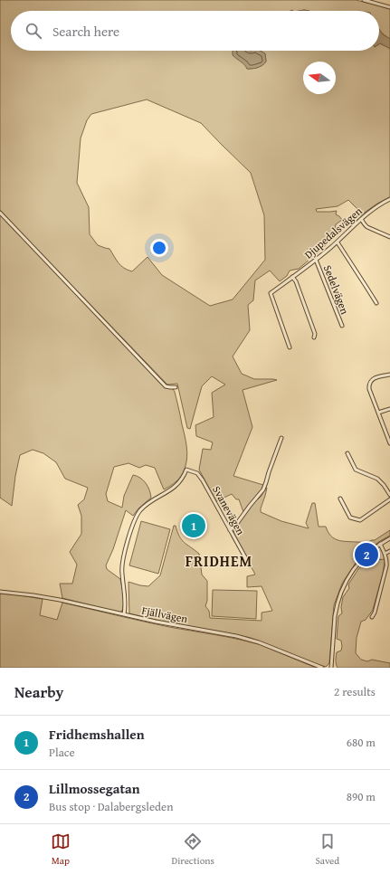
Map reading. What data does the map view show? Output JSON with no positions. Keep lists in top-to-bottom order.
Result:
{
  "streets": {
    "street": [
      "Djupedalsvägen",
      "Sedelvägen",
      "Svanevägen",
      "Fjällvägen"
    ]
  },
  "crossings": [
    ["Djupedalsvägen", "Sedelvägen"],
    ["Svanevägen", "Fjällvägen"]
  ],
  "districts": ["FRIDHEM"],
  "north": "left",
  "page": {
    "search": "Search here",
    "pins": ["1", "2"],
    "heading": ["Nearby", "2 results"],
    "list": [
      {
        "mark": "1",
        "name": "Fridhemshallen",
        "note": "Place",
        "value": "680 m"
      },
      {
        "mark": "2",
        "name": "Lillmossegatan",
        "note": "Bus stop · Dalabergsleden",
        "value": "890 m"
      }
    ],
    "nav": ["Map", "Directions", "Saved"]
  }
}
